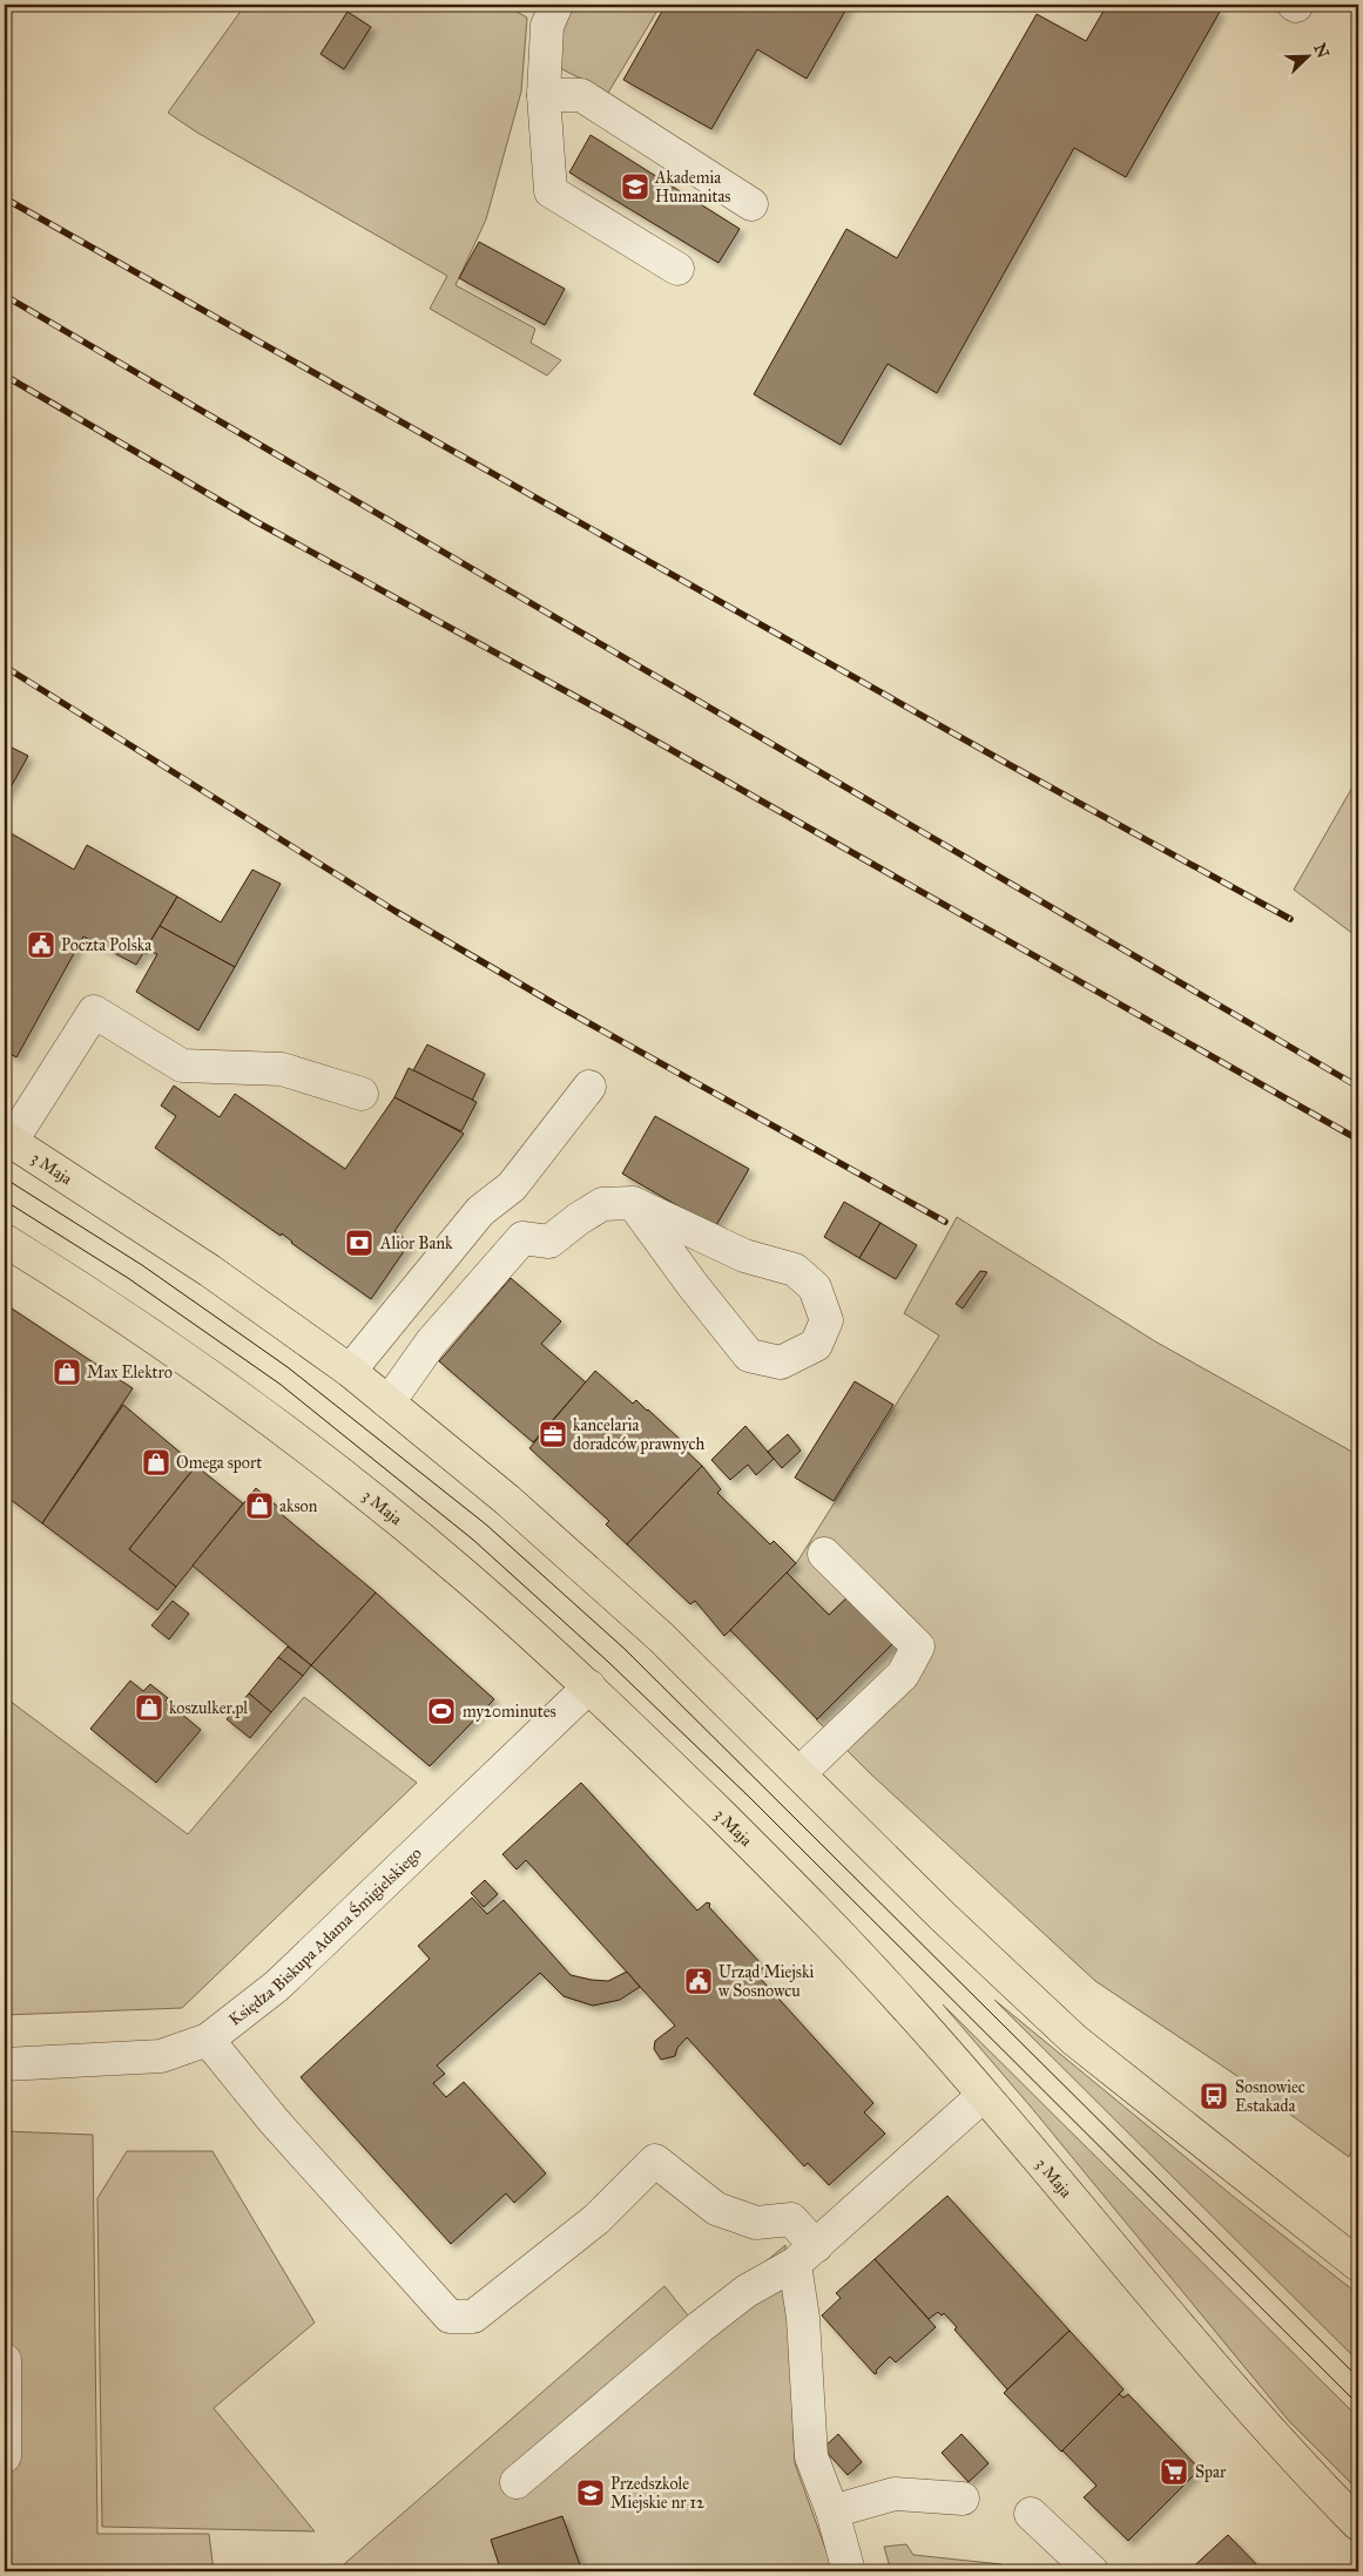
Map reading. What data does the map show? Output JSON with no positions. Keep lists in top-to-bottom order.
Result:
{
  "streets": {
    "main road": ["3 Maja"],
    "street": ["Księdza Biskupa Adama Śmigielskiego"]
  },
  "crossings": [
    ["3 Maja", "Księdza Biskupa Adama Śmigielskiego"]
  ],
  "places": {
    "school or university": ["Akademia Humanitas", "Przedszkole Miejskie nr 12"],
    "public building": ["Poczta Polska", "Urząd Miejski w Sosnowcu"],
    "bank": ["Alior Bank"],
    "shop": [
      "Max Elektro",
      "Omega sport",
      "akson",
      "koszulker.pl"
    ],
    "office": ["kancelaria doradców prawnych"],
    "sports": ["my20minutes"],
    "bus stop": ["Sosnowiec Estakada"],
    "supermarket": ["Spar"]
  },
  "north": "top right"
}
